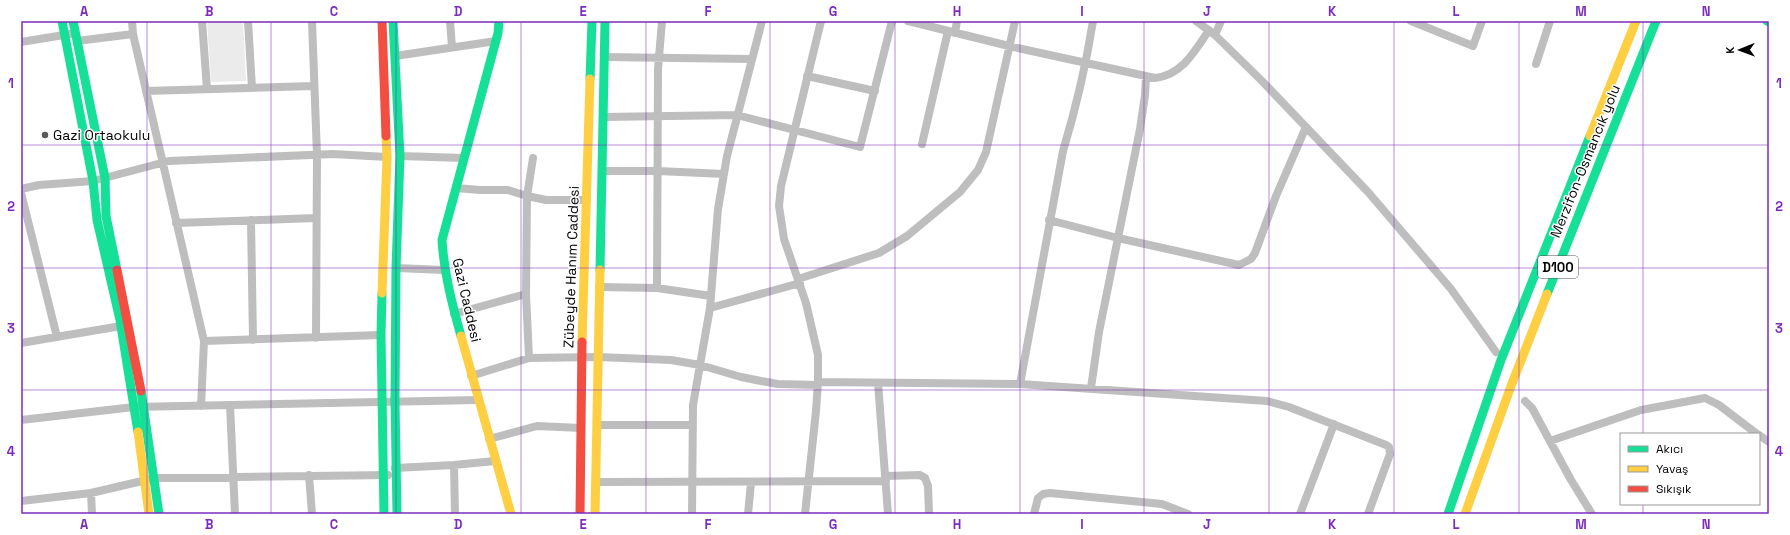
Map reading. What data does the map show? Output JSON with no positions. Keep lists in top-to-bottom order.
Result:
{
  "streets": {
    "main road": [
      "Merzifon-Osmancık yolu",
      "Zübeyde Hanım Caddesi",
      "D100",
      "Gazi Caddesi"
    ]
  },
  "places": ["Gazi Ortaokulu"],
  "legend": ["Akıcı", "Yavaş", "Sıkışık"],
  "north": "left",
  "grid": {
    "columns": [
      "A",
      "B",
      "C",
      "D",
      "E",
      "F",
      "G",
      "H",
      "I",
      "J",
      "K",
      "L",
      "M",
      "N"
    ],
    "rows": [
      "1",
      "2",
      "3",
      "4"
    ]
  }
}
